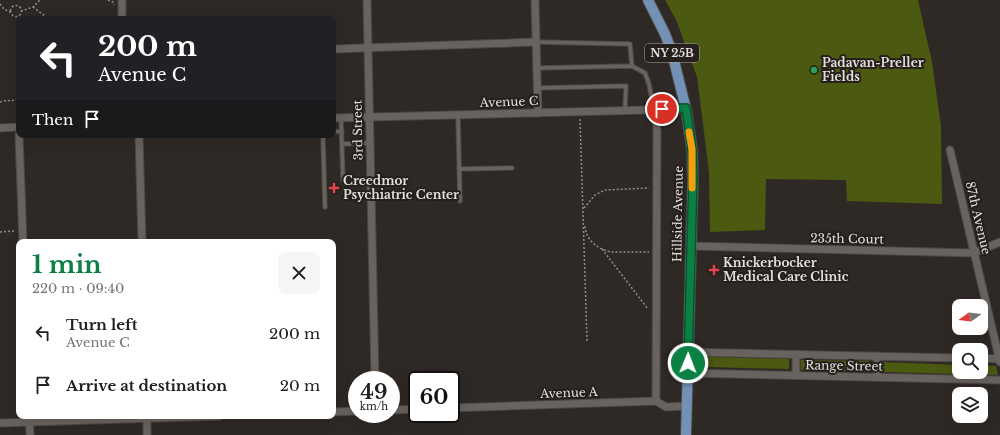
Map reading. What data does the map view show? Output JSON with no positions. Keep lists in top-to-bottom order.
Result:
{
  "streets": {
    "main road": ["NY 25B", "Hillside Avenue"],
    "street": [
      "Avenue C",
      "3rd Street",
      "87th Avenue",
      "235th Court",
      "Range Street",
      "Avenue A"
    ]
  },
  "crossings": [
    ["Avenue C", "3rd Street"],
    ["Avenue C", "Hillside Avenue"],
    ["Hillside Avenue", "235th Court"],
    ["Hillside Avenue", "Range Street"],
    ["Hillside Avenue", "Avenue A"],
    ["87th Avenue", "235th Court"]
  ],
  "places": {
    "other": ["Padavan-Preller Fields"],
    "health": ["Creedmor Psychiatric Center", "Knickerbocker Medical Care Clinic"]
  },
  "north": "left",
  "page": {
    "turn": ["200 m", "Avenue C"],
    "then": "Then",
    "heading": ["1 min", "220 m · 09:40"],
    "list": [
      {
        "name": "Turn left",
        "note": "Avenue C",
        "value": "200 m"
      },
      {
        "name": "Arrive at destination",
        "value": "20 m"
      }
    ],
    "speed": "49 km/h",
    "limit": "60"
  }
}
